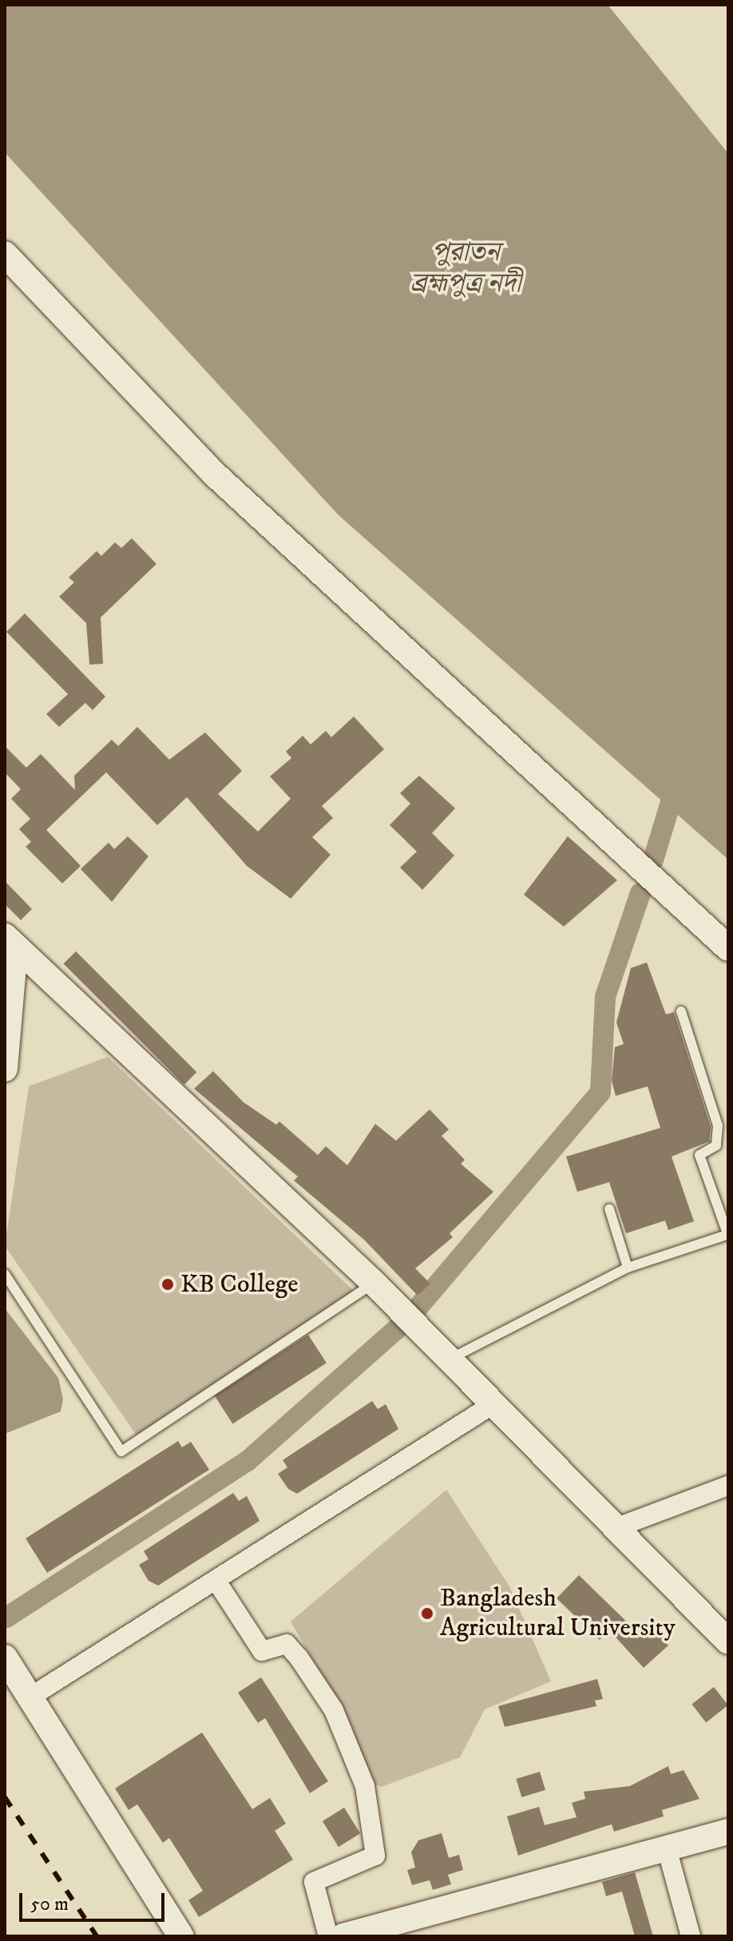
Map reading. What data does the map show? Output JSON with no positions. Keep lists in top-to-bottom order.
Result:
{
  "water": ["পুরাতন ব্রহ্মপুত্র নদী"],
  "places": ["KB College", "Bangladesh Agricultural University"],
  "scale_bar": "50 m"
}
